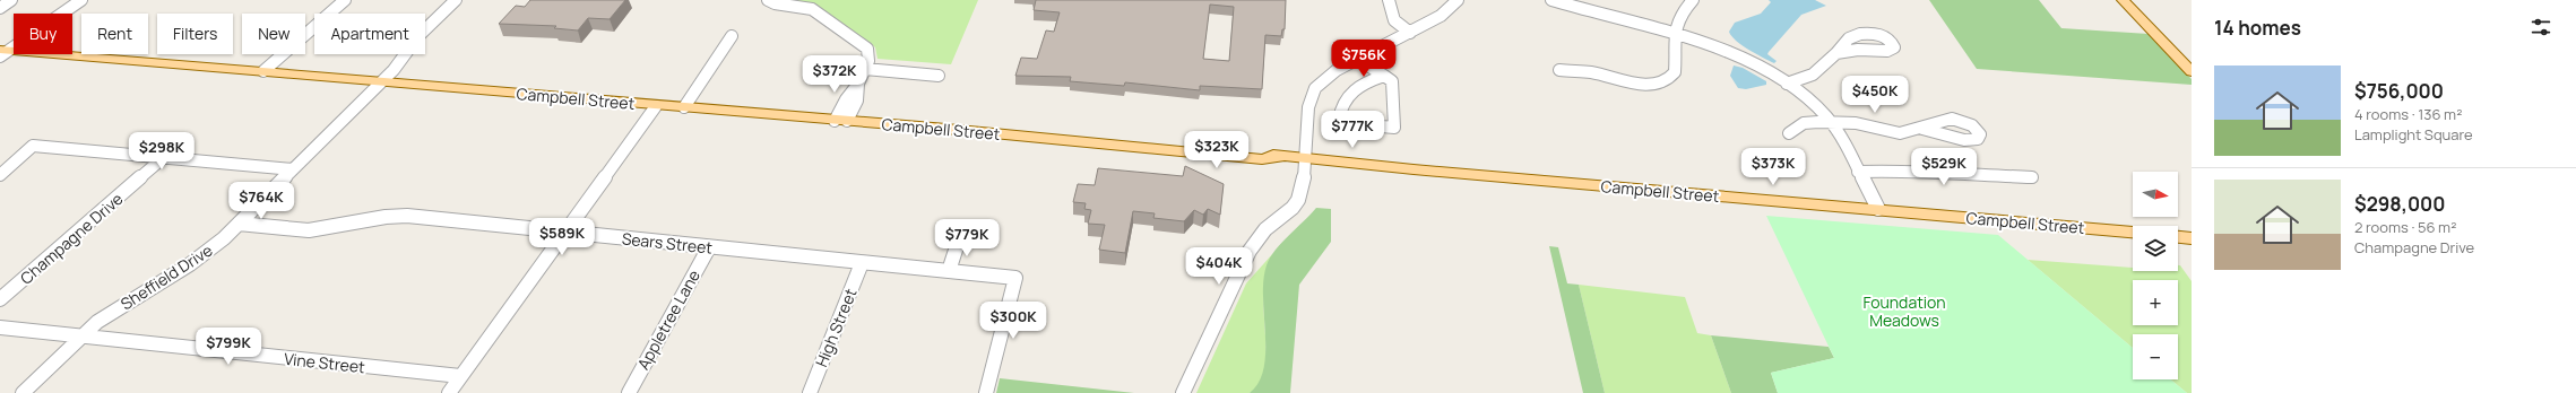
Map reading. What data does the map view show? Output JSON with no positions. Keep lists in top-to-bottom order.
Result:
{
  "streets": {
    "main road": ["Campbell Street"],
    "street": [
      "Champagne Drive",
      "Sears Street",
      "Sheffield Drive",
      "Appletree Lane",
      "High Street",
      "Vine Street"
    ]
  },
  "crossings": [
    ["Campbell Street", "Sheffield Drive"],
    ["Sears Street", "Sheffield Drive"],
    ["Sears Street", "Appletree Lane"],
    ["Sears Street", "High Street"],
    ["Sheffield Drive", "Vine Street"]
  ],
  "parks": ["Foundation Meadows"],
  "north": "right",
  "page": {
    "heading": "14 homes",
    "chip": [
      "Buy",
      "Rent",
      "Filters",
      "New",
      "Apartment"
    ],
    "price": [
      "$756K",
      "$372K",
      "$450K",
      "$777K",
      "$323K",
      "$298K",
      "$373K",
      "$529K",
      "$764K",
      "$589K",
      "$779K",
      "$404K",
      "$300K",
      "$799K"
    ],
    "list": [
      {
        "name": "$756,000",
        "note": "4 rooms · 136 m² · Lamplight Square"
      },
      {
        "name": "$298,000",
        "note": "2 rooms · 56 m² · Champagne Drive"
      }
    ],
    "map_buttons": ["+", "−"]
  }
}
